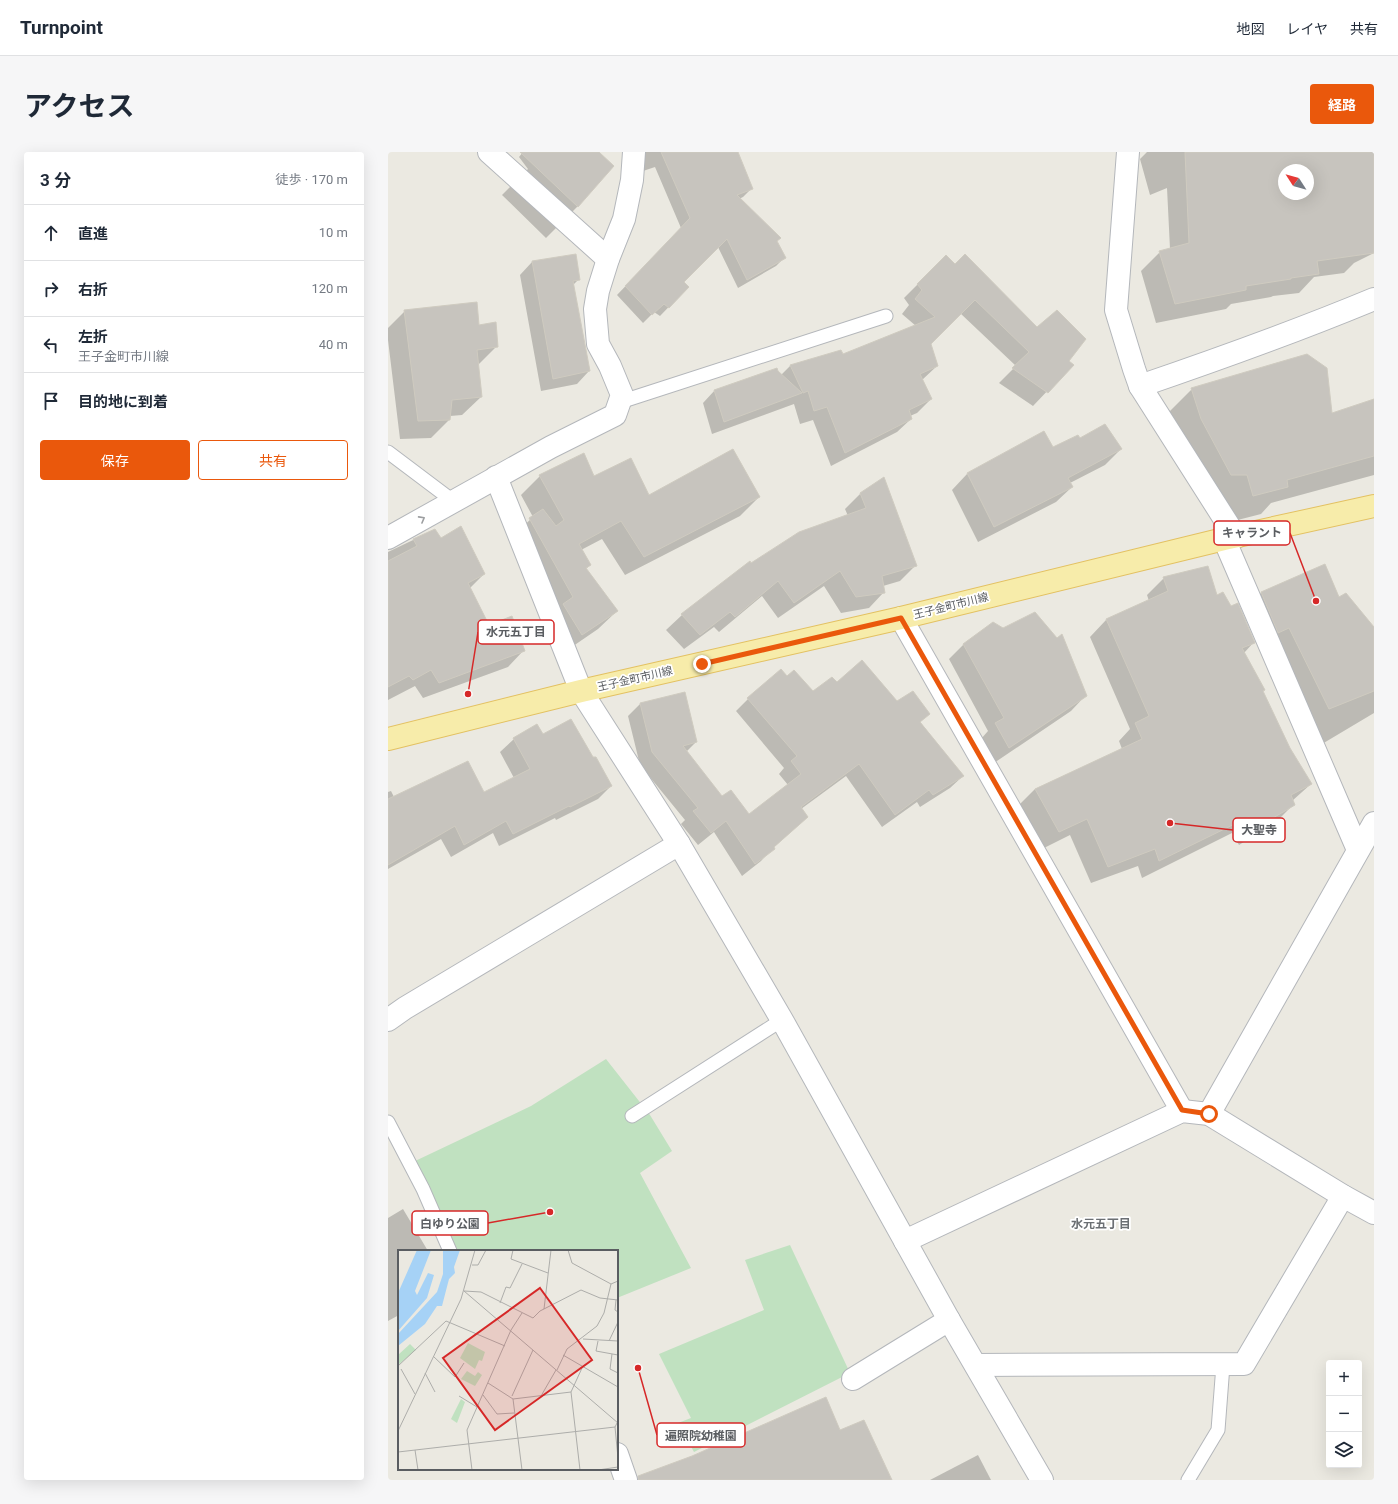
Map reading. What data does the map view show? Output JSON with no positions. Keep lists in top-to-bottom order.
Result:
{
  "streets": {
    "main road": ["王子金町市川線"]
  },
  "districts": ["水元五丁目"],
  "places": [
    "キャラント",
    "水元五丁目",
    "大聖寺",
    "白ゆり公園",
    "遍照院幼稚園"
  ],
  "north": "top left",
  "page": {
    "header": "Turnpoint",
    "nav": ["地図", "レイヤ", "共有"],
    "title": "アクセス",
    "buttons": [
      "経路",
      ["保存", "共有"]
    ],
    "heading": ["3 分", "徒歩 · 170 m"],
    "list": [
      ["直進", "10 m"],
      ["右折", "120 m"],
      ["左折", "王子金町市川線", "40 m"],
      "目的地に到着"
    ],
    "map_buttons": ["+", "−"]
  }
}
